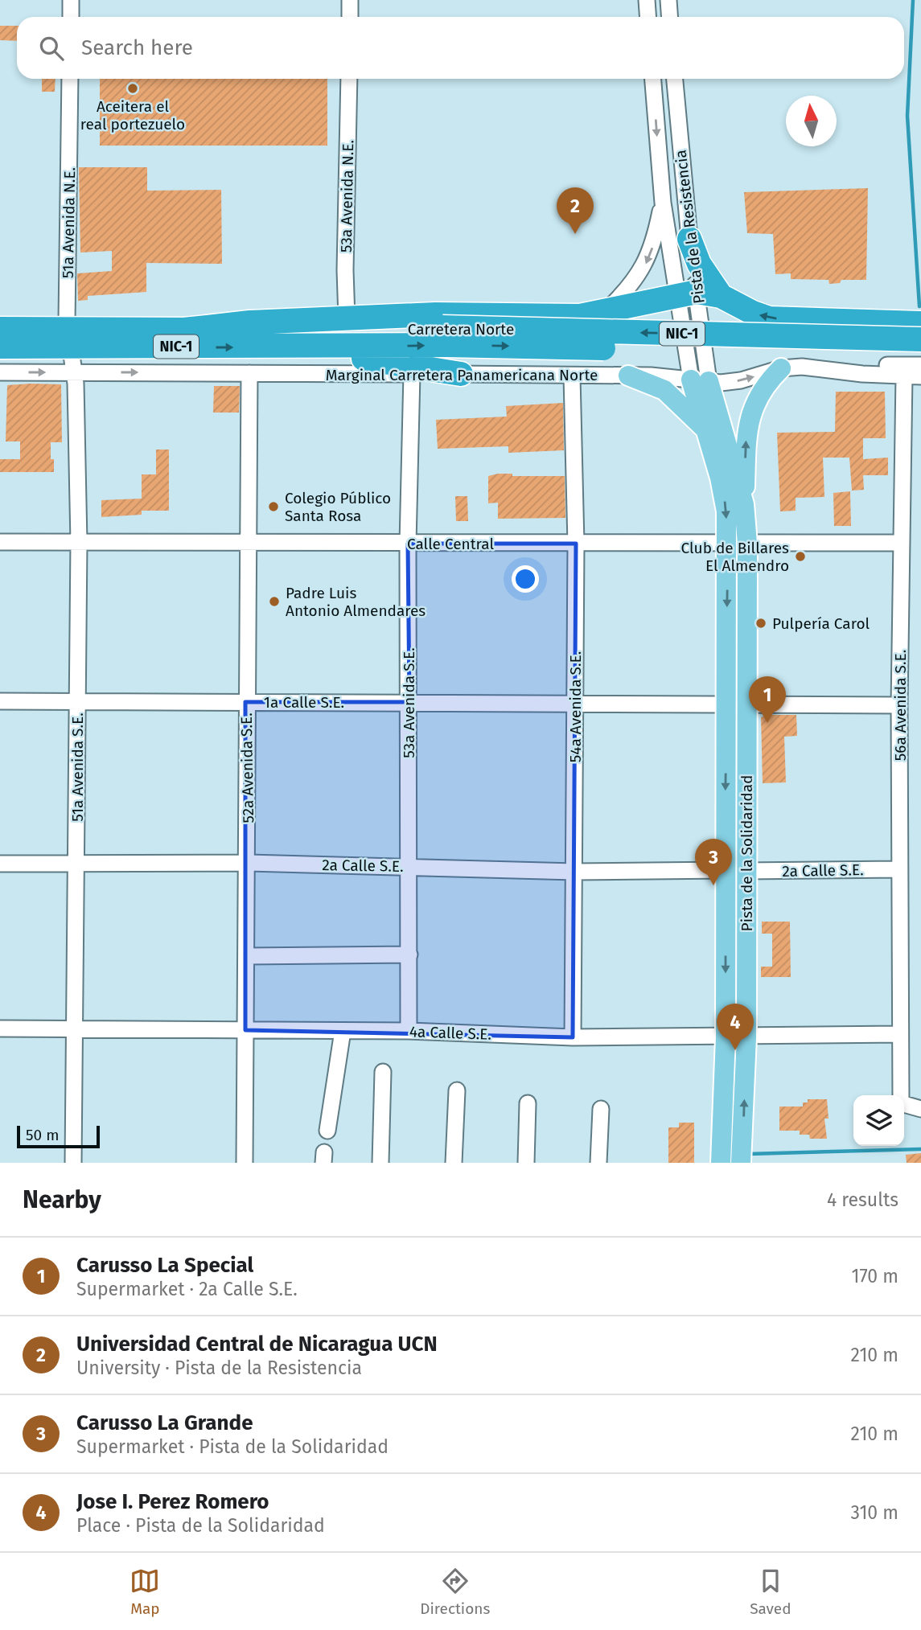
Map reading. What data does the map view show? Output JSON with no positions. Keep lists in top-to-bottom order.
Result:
{
  "streets": {
    "highway": ["Carretera Norte", "NIC-1"],
    "main road": ["Pista de la Resistencia", "Pista de la Solidaridad"],
    "street": [
      "53a Avenida N.E.",
      "51a Avenida N.E.",
      "Marginal Carretera Panamericana Norte",
      "Calle Central",
      "1a Calle S.E.",
      "53a Avenida S.E.",
      "56a Avenida S.E.",
      "54a Avenida S.E.",
      "51a Avenida S.E.",
      "52a Avenida S.E.",
      "2a Calle S.E.",
      "4a Calle S.E."
    ]
  },
  "crossings": [
    ["51a Avenida N.E.", "Carretera Norte"],
    ["51a Avenida N.E.", "Marginal Carretera Panamericana Norte"],
    ["51a Avenida N.E.", "51a Avenida S.E."],
    ["Pista de la Resistencia", "Marginal Carretera Panamericana Norte"],
    ["Pista de la Resistencia", "Calle Central"],
    ["Pista de la Resistencia", "Pista de la Solidaridad"],
    ["Marginal Carretera Panamericana Norte", "53a Avenida S.E."],
    ["Marginal Carretera Panamericana Norte", "56a Avenida S.E."],
    ["Marginal Carretera Panamericana Norte", "54a Avenida S.E."],
    ["Marginal Carretera Panamericana Norte", "51a Avenida S.E."],
    ["Marginal Carretera Panamericana Norte", "52a Avenida S.E."],
    ["Calle Central", "53a Avenida S.E."],
    ["Calle Central", "56a Avenida S.E."],
    ["Calle Central", "54a Avenida S.E."],
    ["Calle Central", "51a Avenida S.E."],
    ["Calle Central", "52a Avenida S.E."],
    ["Calle Central", "Pista de la Solidaridad"],
    ["1a Calle S.E.", "53a Avenida S.E."],
    ["1a Calle S.E.", "54a Avenida S.E."],
    ["1a Calle S.E.", "51a Avenida S.E."],
    ["1a Calle S.E.", "52a Avenida S.E."],
    ["53a Avenida S.E.", "2a Calle S.E."],
    ["53a Avenida S.E.", "4a Calle S.E."],
    ["56a Avenida S.E.", "2a Calle S.E."],
    ["56a Avenida S.E.", "4a Calle S.E."],
    ["54a Avenida S.E.", "2a Calle S.E."],
    ["54a Avenida S.E.", "4a Calle S.E."],
    ["51a Avenida S.E.", "2a Calle S.E."],
    ["51a Avenida S.E.", "4a Calle S.E."],
    ["52a Avenida S.E.", "2a Calle S.E."],
    ["52a Avenida S.E.", "4a Calle S.E."],
    ["Pista de la Solidaridad", "2a Calle S.E."],
    ["Pista de la Solidaridad", "4a Calle S.E."]
  ],
  "one_way": ["Marginal Carretera Panamericana Norte"],
  "places": [
    "Aceitera el real portezuelo",
    "Colegio Público Santa Rosa",
    "Club de Billares El Almendro",
    "Padre Luis Antonio Almendares",
    "Pulpería Carol"
  ],
  "scale_bar": "50 m",
  "north": "top",
  "page": {
    "search": "Search here",
    "pins": [
      "2",
      "1",
      "3",
      "4"
    ],
    "scale": "50 m",
    "heading": ["Nearby", "4 results"],
    "list": [
      {
        "mark": "1",
        "name": "Carusso La Special",
        "note": "Supermarket · 2a Calle S.E.",
        "value": "170 m"
      },
      {
        "mark": "2",
        "name": "Universidad Central de Nicaragua UCN",
        "note": "University · Pista de la Resistencia",
        "value": "210 m"
      },
      {
        "mark": "3",
        "name": "Carusso La Grande",
        "note": "Supermarket · Pista de la Solidaridad",
        "value": "210 m"
      },
      {
        "mark": "4",
        "name": "Jose I. Perez Romero",
        "note": "Place · Pista de la Solidaridad",
        "value": "310 m"
      }
    ],
    "nav": ["Map", "Directions", "Saved"]
  }
}
